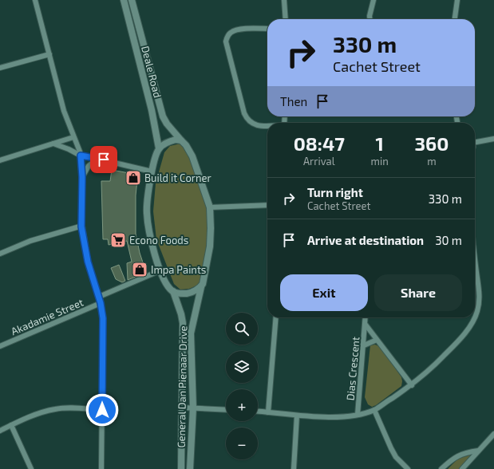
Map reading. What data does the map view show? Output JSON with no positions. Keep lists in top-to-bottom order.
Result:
{
  "streets": {
    "street": [
      "Deale Road",
      "Akadamie Street",
      "Dias Crescent",
      "General Dan Pienaar Drive"
    ]
  },
  "crossings": [
    ["Deale Road", "General Dan Pienaar Drive"]
  ],
  "places": {
    "shop": ["Build it Corner", "Impa Paints"],
    "supermarket": ["Econo Foods"]
  },
  "page": {
    "turn": ["330 m", "Cachet Street"],
    "then": "Then",
    "eta": [
      "08:47",
      "Arrival",
      "1",
      "min",
      "360",
      "m"
    ],
    "list": [
      {
        "name": "Turn right",
        "note": "Cachet Street",
        "value": "330 m"
      },
      {
        "name": "Arrive at destination",
        "value": "30 m"
      }
    ],
    "buttons": ["Exit", "Share"],
    "map_buttons": ["+", "−"]
  }
}
